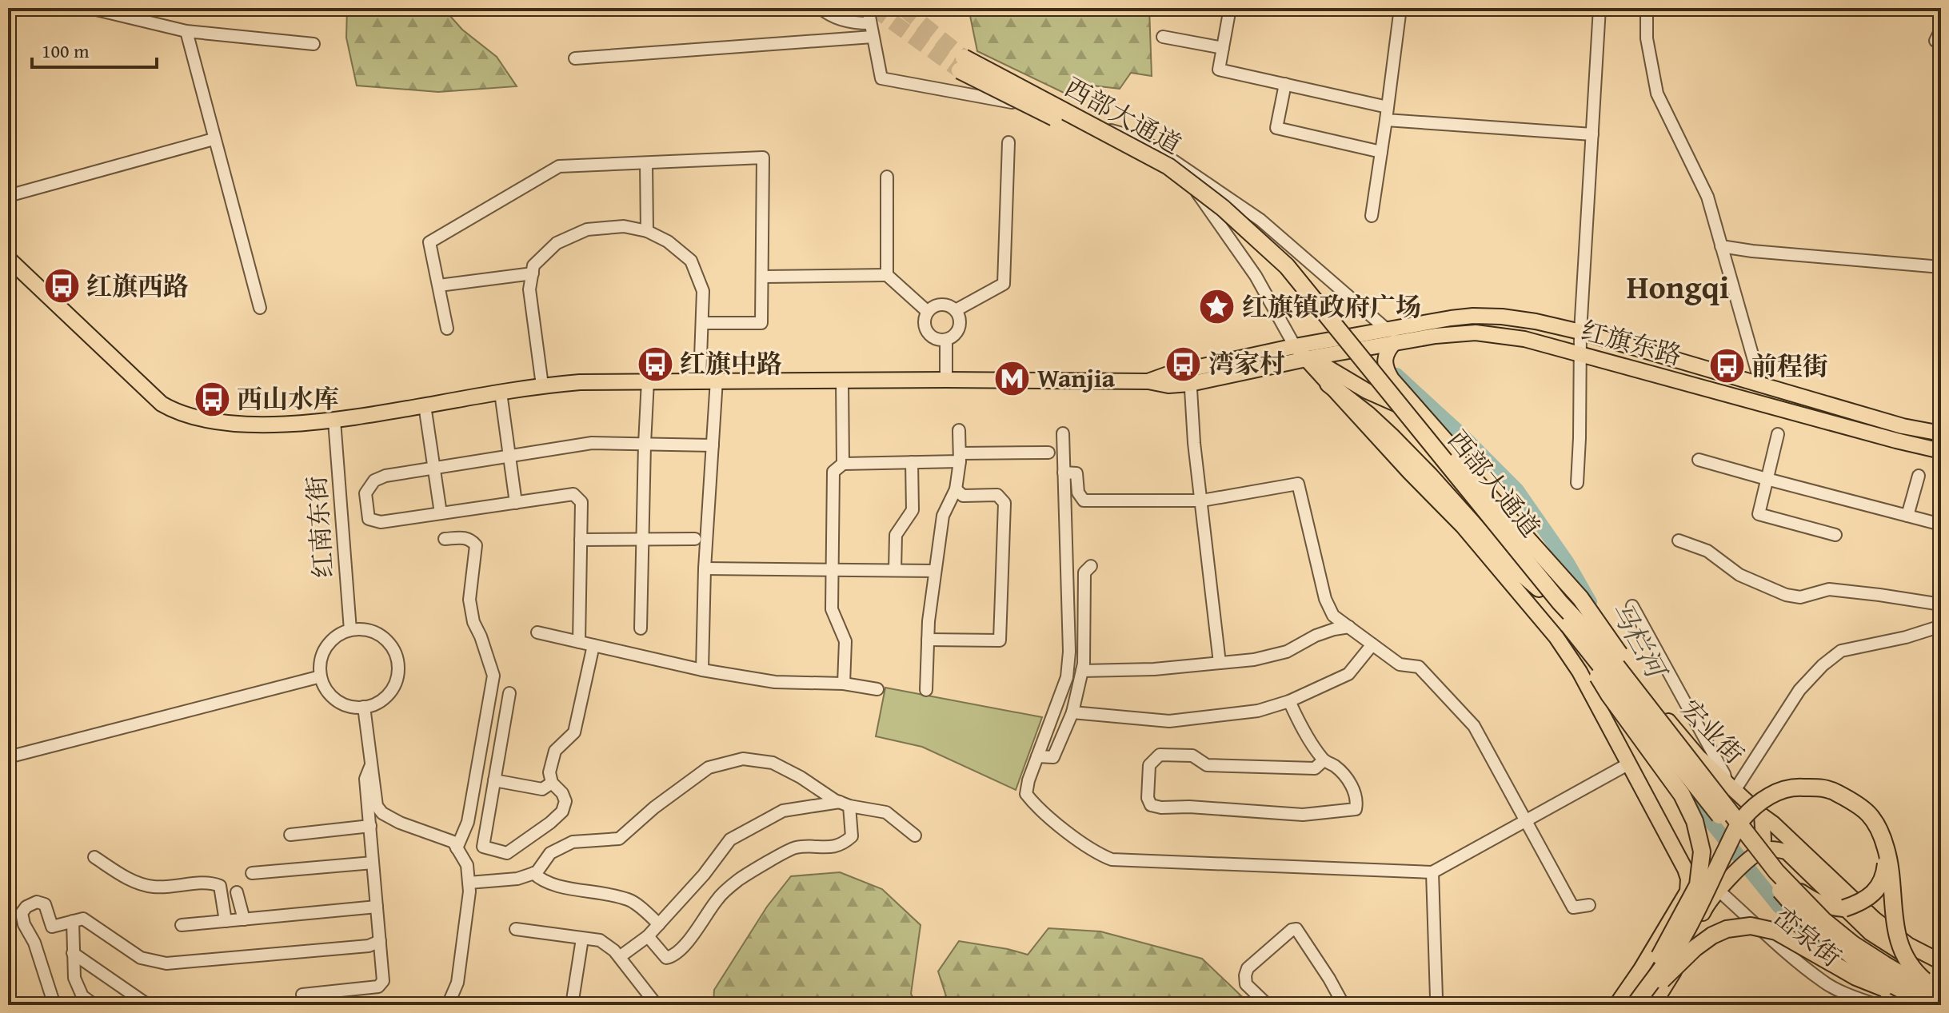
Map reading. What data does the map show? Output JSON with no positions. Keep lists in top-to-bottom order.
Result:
{
  "streets": {
    "highway": ["西部大通道"],
    "main road": ["红旗东路", "宏业街"],
    "street": ["红南东街", "峦泉街"]
  },
  "crossings": [
    ["红旗东路", "宏业街"]
  ],
  "districts": ["Hongqi"],
  "water": ["马栏河"],
  "places": {
    "bus stop": [
      "红旗西路",
      "红旗中路",
      "湾家村",
      "前程街",
      "西山水库"
    ],
    "place": ["红旗镇政府广场"],
    "metro station": ["Wanjia"]
  },
  "scale_bar": "100 m"
}
